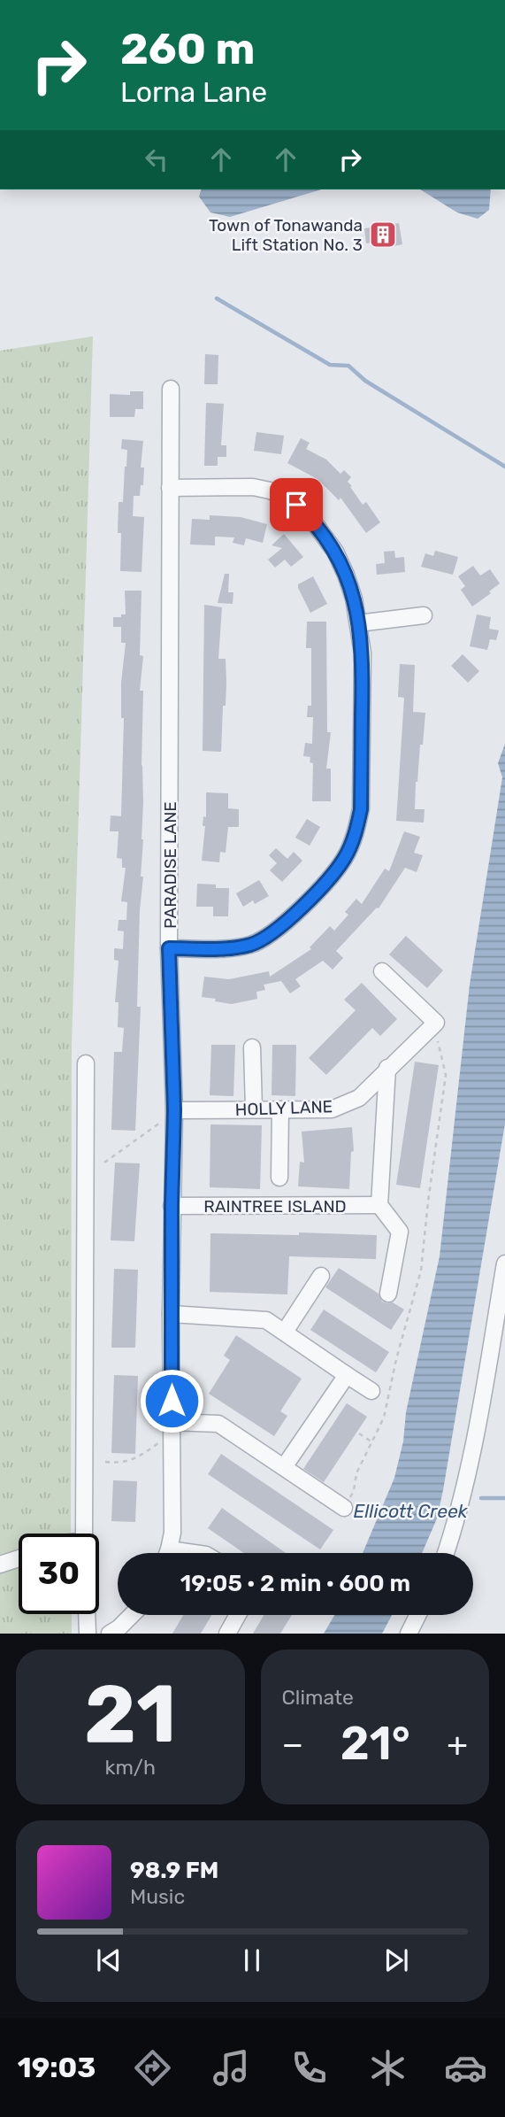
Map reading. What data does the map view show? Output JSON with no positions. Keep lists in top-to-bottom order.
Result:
{
  "streets": {
    "street": ["PARADISE LANE", "HOLLY LANE", "RAINTREE ISLAND"]
  },
  "crossings": [
    ["PARADISE LANE", "HOLLY LANE"],
    ["PARADISE LANE", "RAINTREE ISLAND"]
  ],
  "water": ["Ellicott Creek"],
  "places": {
    "building": ["Town of Tonawanda Lift Station No. 3"]
  },
  "page": {
    "turn": ["260 m", "Lorna Lane"],
    "limit": "30",
    "trip": "19:05 · 2 min · 600 m",
    "tile": [
      ["21", "km/h"],
      "Climate"
    ],
    "heat": ["−", "21°", "+"],
    "song": ["98.9 FM", "Music"],
    "tabs": "19:03"
  }
}
